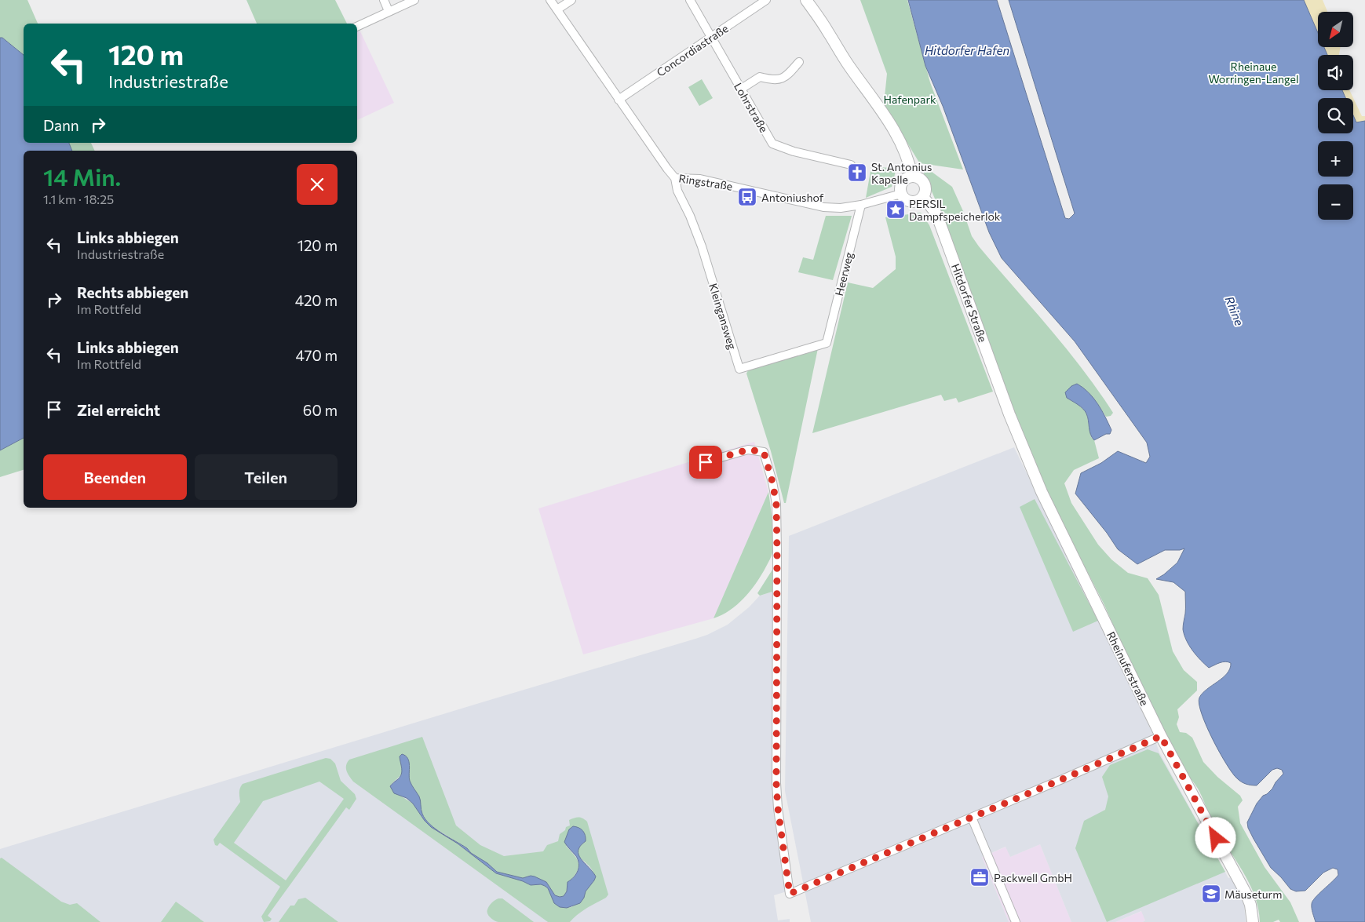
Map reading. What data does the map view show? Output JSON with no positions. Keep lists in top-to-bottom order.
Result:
{
  "streets": {
    "street": [
      "Concordiastraße",
      "Lohrstraße",
      "Ringstraße",
      "Heerweg",
      "Hitdorfer Straße",
      "Kleingansweg",
      "Rheinuferstraße"
    ]
  },
  "crossings": [
    ["Concordiastraße", "Lohrstraße"],
    ["Concordiastraße", "Ringstraße"],
    ["Ringstraße", "Heerweg"],
    ["Ringstraße", "Hitdorfer Straße"],
    ["Ringstraße", "Kleingansweg"],
    ["Heerweg", "Kleingansweg"],
    ["Hitdorfer Straße", "Rheinuferstraße"]
  ],
  "water": ["Hitdorfer Hafen", "Rhine"],
  "parks": ["Rheinaue Worringen-Langel", "Hafenpark"],
  "places": {
    "church": ["St. Antonius Kapelle"],
    "bus stop": ["Antoniushof"],
    "place": ["PERSIL Dampfspeicherlok"],
    "office": ["Packwell GmbH"],
    "school or university": ["Mäuseturm"]
  },
  "north": "bottom left",
  "page": {
    "map_buttons": ["+", "−"],
    "turn": ["120 m", "Industriestraße"],
    "then": "Dann",
    "heading": ["14 Min.", "1.1 km · 18:25"],
    "list": [
      {
        "name": "Links abbiegen",
        "note": "Industriestraße",
        "value": "120 m"
      },
      {
        "name": "Rechts abbiegen",
        "note": "Im Rottfeld",
        "value": "420 m"
      },
      {
        "name": "Links abbiegen",
        "note": "Im Rottfeld",
        "value": "470 m"
      },
      {
        "name": "Ziel erreicht",
        "value": "60 m"
      }
    ],
    "buttons": ["Beenden", "Teilen"]
  }
}
